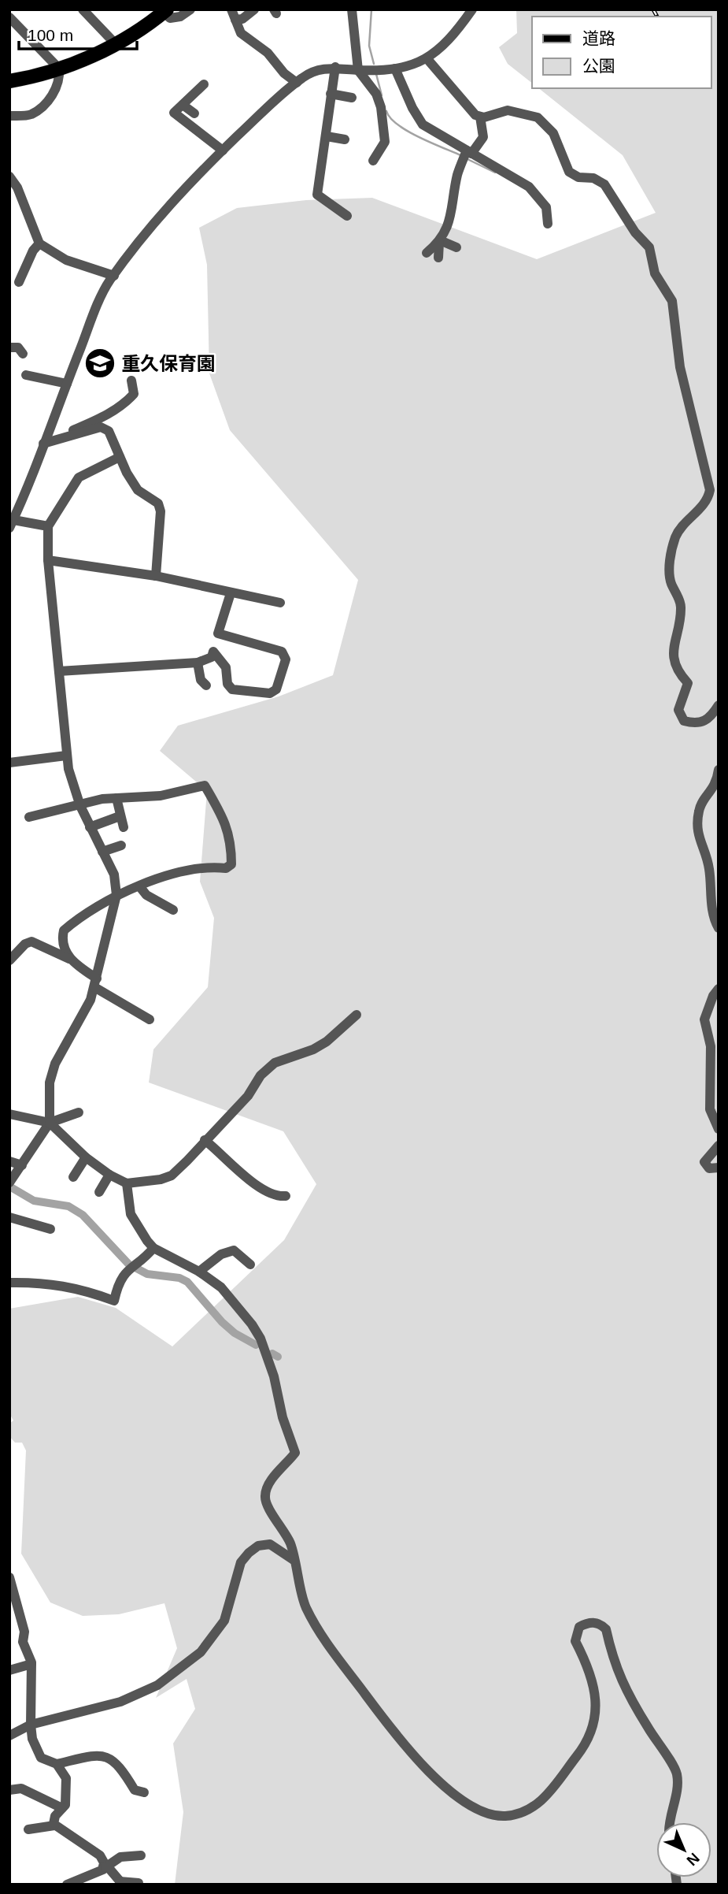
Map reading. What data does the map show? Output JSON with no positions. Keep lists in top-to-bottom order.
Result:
{
  "places": {
    "school or university": ["重久保育園"]
  },
  "legend": ["道路", "公園"],
  "scale_bar": "100 m",
  "north": "bottom right"
}
